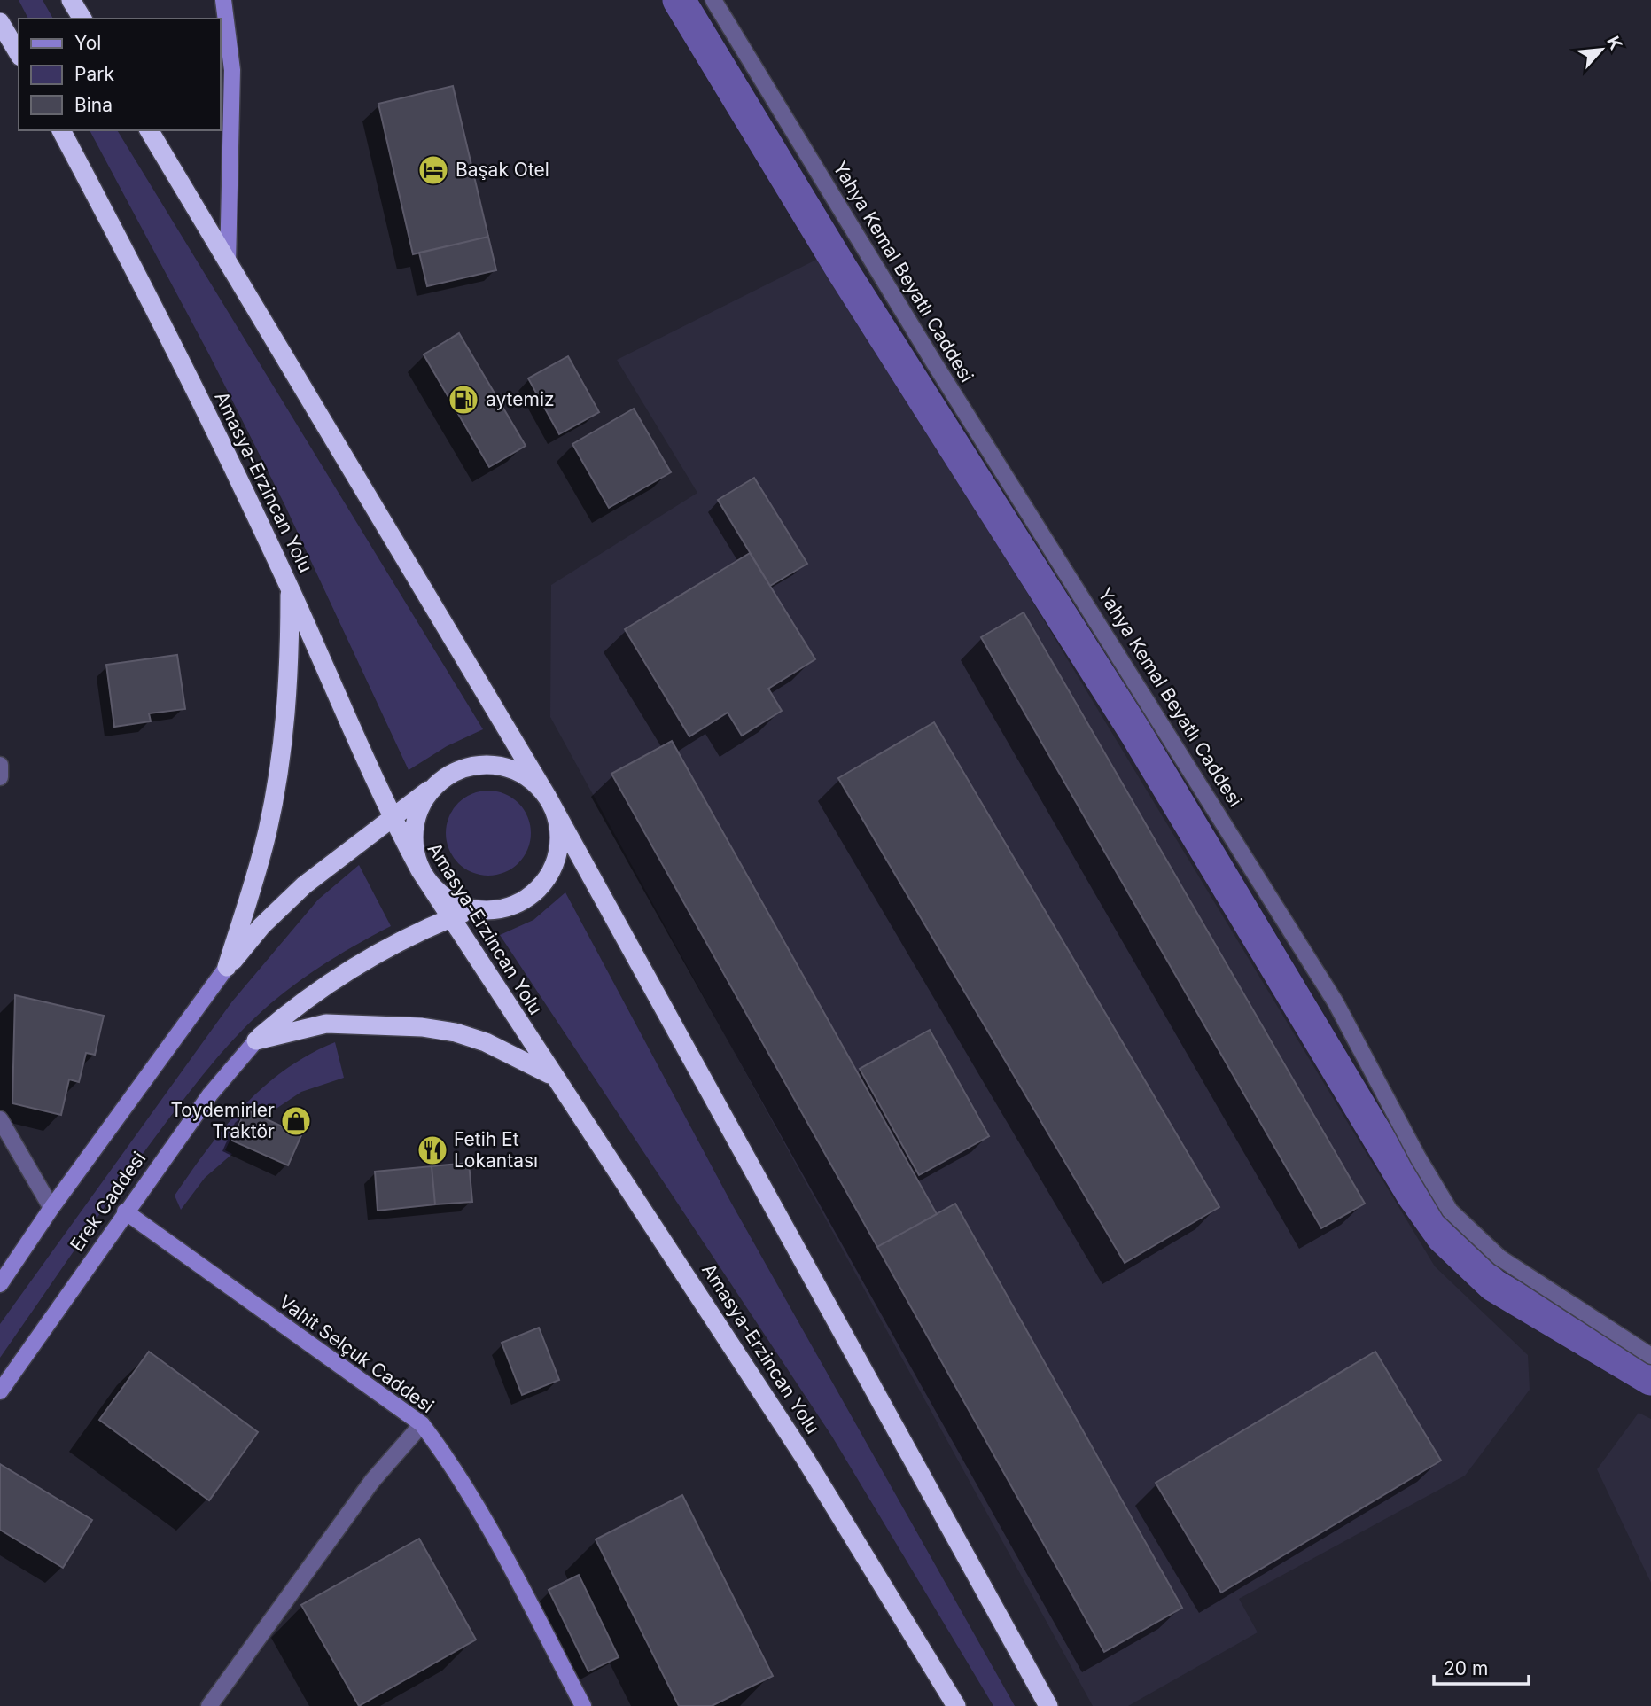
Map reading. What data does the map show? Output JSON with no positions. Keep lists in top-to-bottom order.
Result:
{
  "streets": {
    "highway": ["Amasya-Erzincan Yolu"],
    "street": ["Yahya Kemal Beyatlı Caddesi", "Erek Caddesi", "Vahit Selçuk Caddesi"]
  },
  "crossings": [
    ["Erek Caddesi", "Vahit Selçuk Caddesi"]
  ],
  "places": {
    "hotel": ["Başak Otel"],
    "fuel station": ["aytemiz"],
    "shop": ["Toydemirler Traktör"],
    "restaurant": ["Fetih Et Lokantası"]
  },
  "legend": ["Yol", "Park", "Bina"],
  "scale_bar": "20 m",
  "north": "top right"
}
